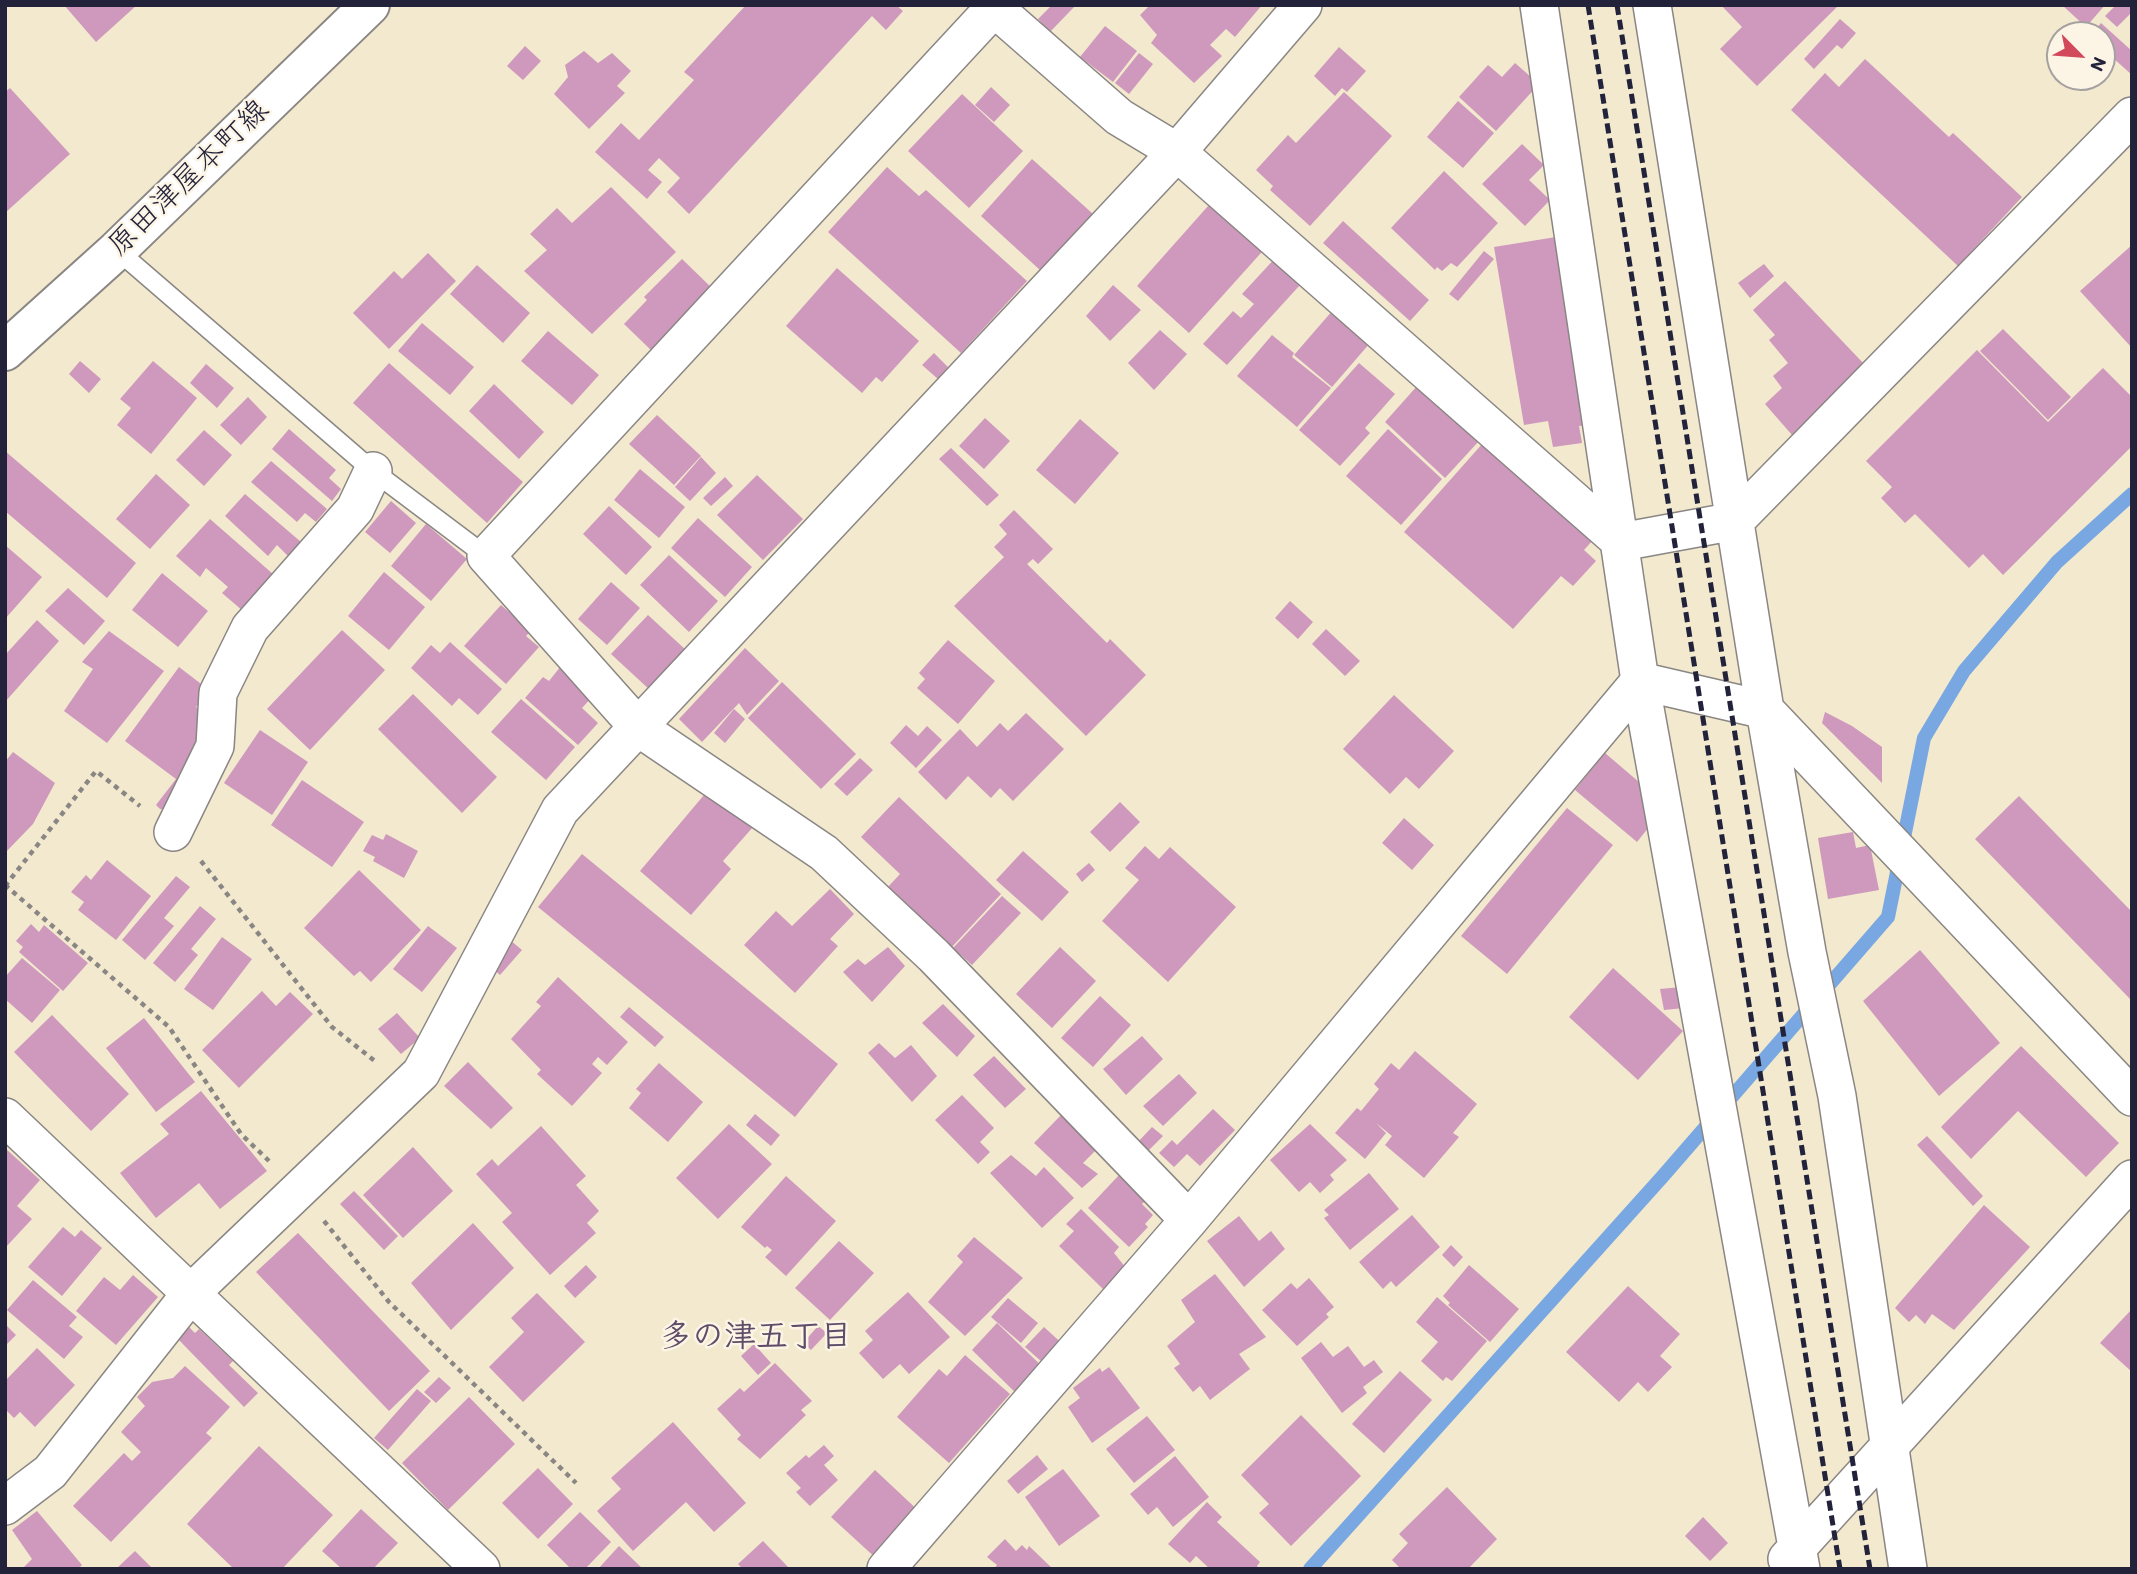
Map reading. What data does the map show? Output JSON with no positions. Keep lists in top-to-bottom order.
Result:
{
  "streets": {
    "street": ["原田津屋本町線"]
  },
  "districts": ["多の津五丁目"],
  "north": "bottom right"
}
